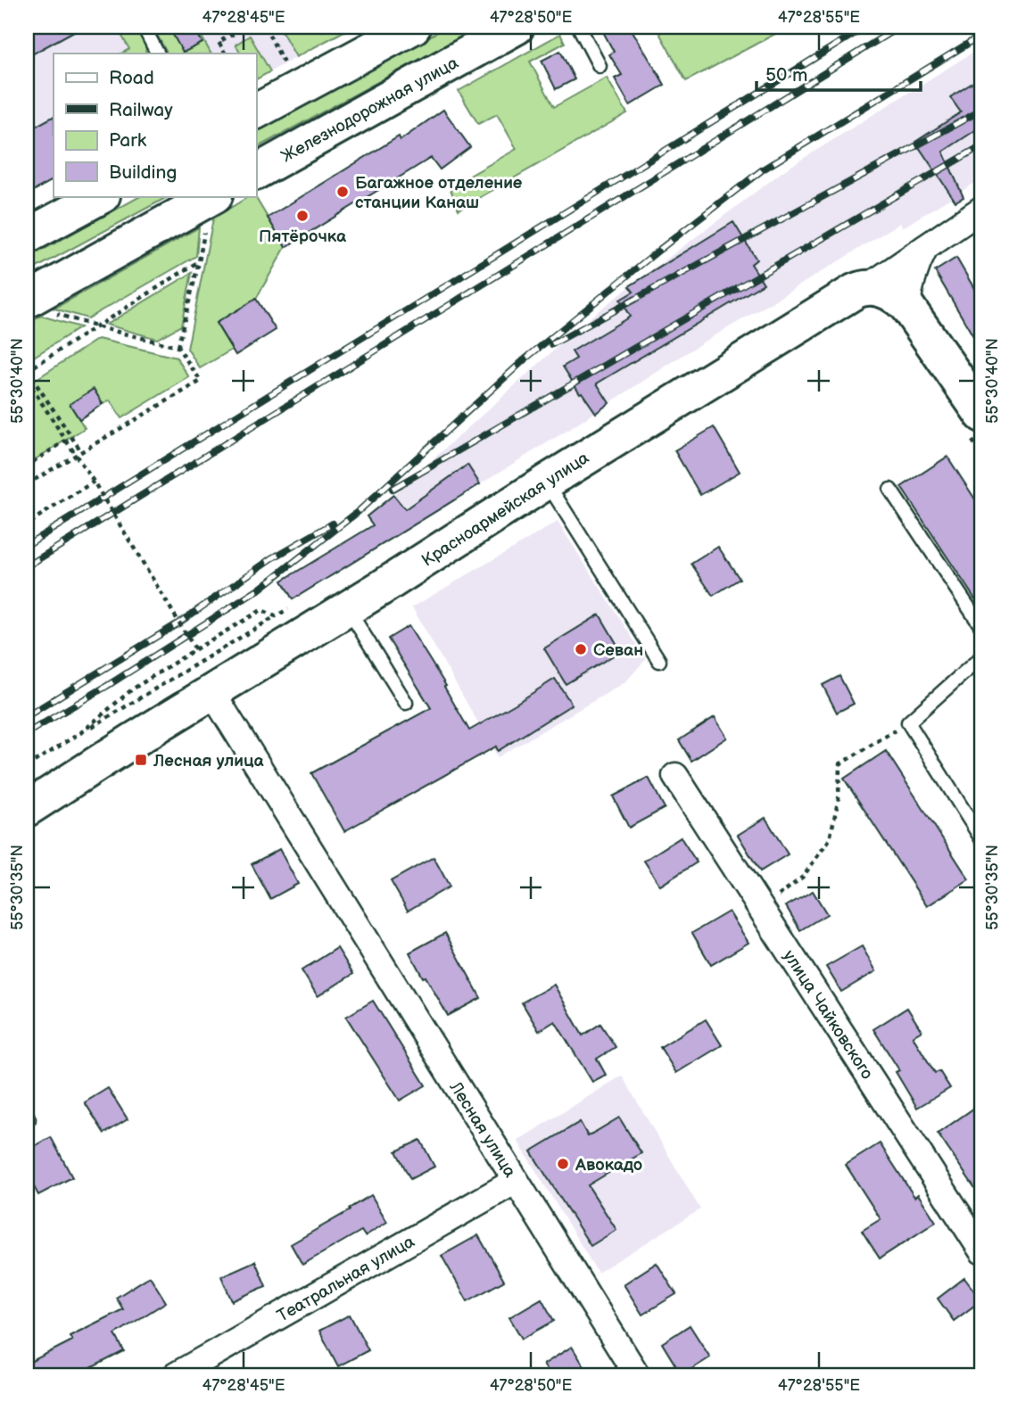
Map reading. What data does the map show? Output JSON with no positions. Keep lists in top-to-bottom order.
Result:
{
  "streets": {
    "main road": ["Железнодорожная улица", "Красноармейская улица"],
    "street": ["улица Чайковского", "Лесная улица", "Театральная улица"]
  },
  "crossings": [
    ["Красноармейская улица", "Лесная улица"],
    ["Лесная улица", "Театральная улица"]
  ],
  "places": {
    "other": [
      "Багажное отделение станции Канаш",
      "Пятёрочка",
      "Севан",
      "Авокадо"
    ],
    "transit": ["Лесная улица"]
  },
  "legend": [
    "Road",
    "Railway",
    "Park",
    "Building"
  ],
  "scale_bar": "50 m",
  "coordinates": [
    "47°28'45\"E",
    "47°28'50\"E",
    "47°28'55\"E",
    "55°30'40\"N",
    "55°30'35\"N"
  ]
}
